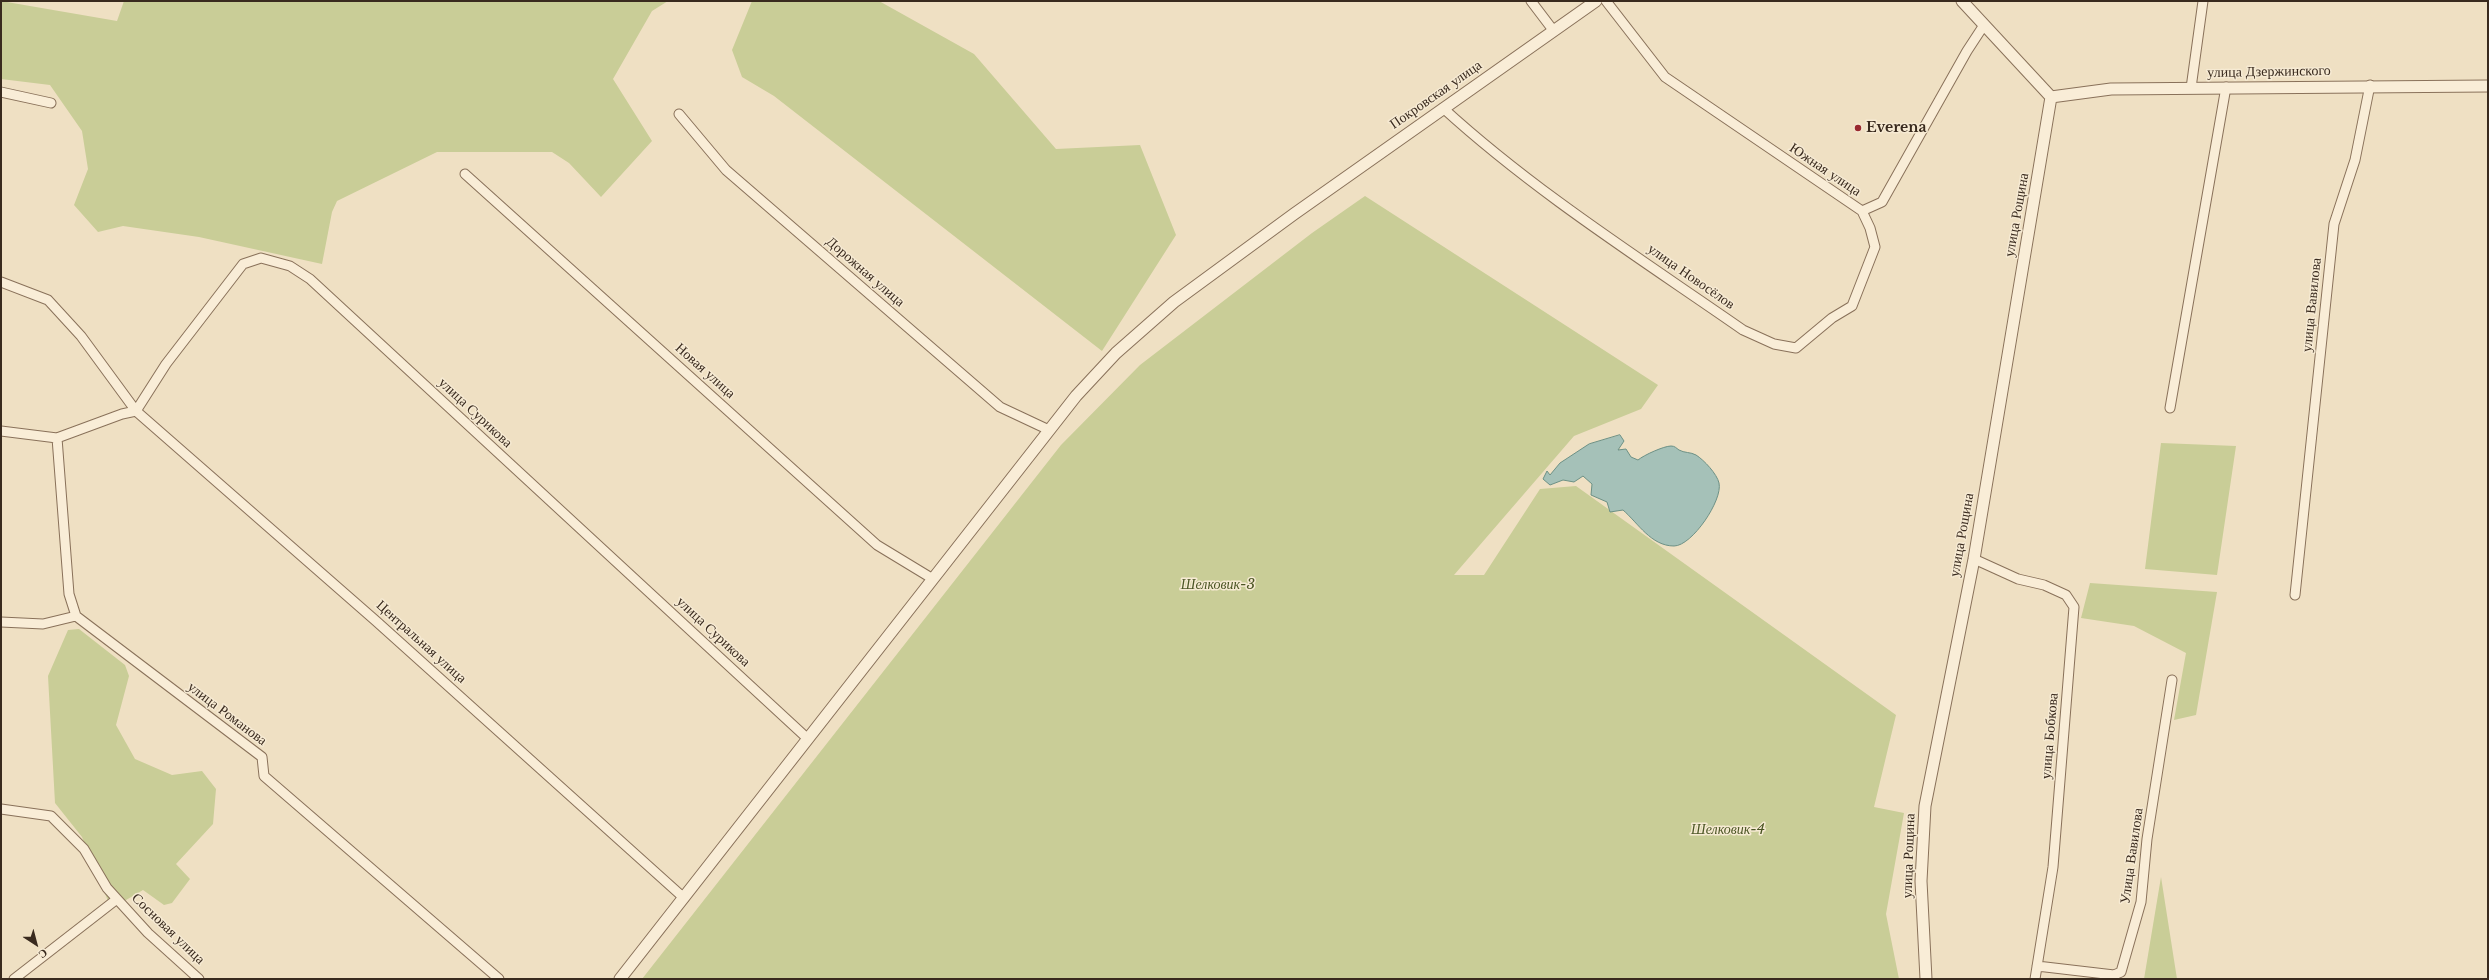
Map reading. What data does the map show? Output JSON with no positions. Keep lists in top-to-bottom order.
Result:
{
  "streets": {
    "street": [
      "улица Дзержинского",
      "Покровская улица",
      "Южная улица",
      "улица Рощина",
      "Дорожная улица",
      "улица Новосёлов",
      "улица Вавилова",
      "Новая улица",
      "улица Сурикова",
      "Центральная улица",
      "улица Романова",
      "улица Бобкова",
      "Улица Вавилова",
      "Сосновая улица"
    ]
  },
  "crossings": [
    ["улица Дзержинского", "улица Рощина"],
    ["улица Дзержинского", "улица Вавилова"],
    ["Покровская улица", "Дорожная улица"],
    ["Покровская улица", "улица Новосёлов"],
    ["Покровская улица", "Новая улица"],
    ["Покровская улица", "улица Сурикова"],
    ["Покровская улица", "Центральная улица"],
    ["Южная улица", "улица Новосёлов"],
    ["улица Рощина", "улица Бобкова"],
    ["улица Сурикова", "Центральная улица"],
    ["улица Бобкова", "Улица Вавилова"]
  ],
  "parks": ["Шелковик-3", "Шелковик-4"],
  "places": ["Everena"],
  "north": "bottom right"
}
